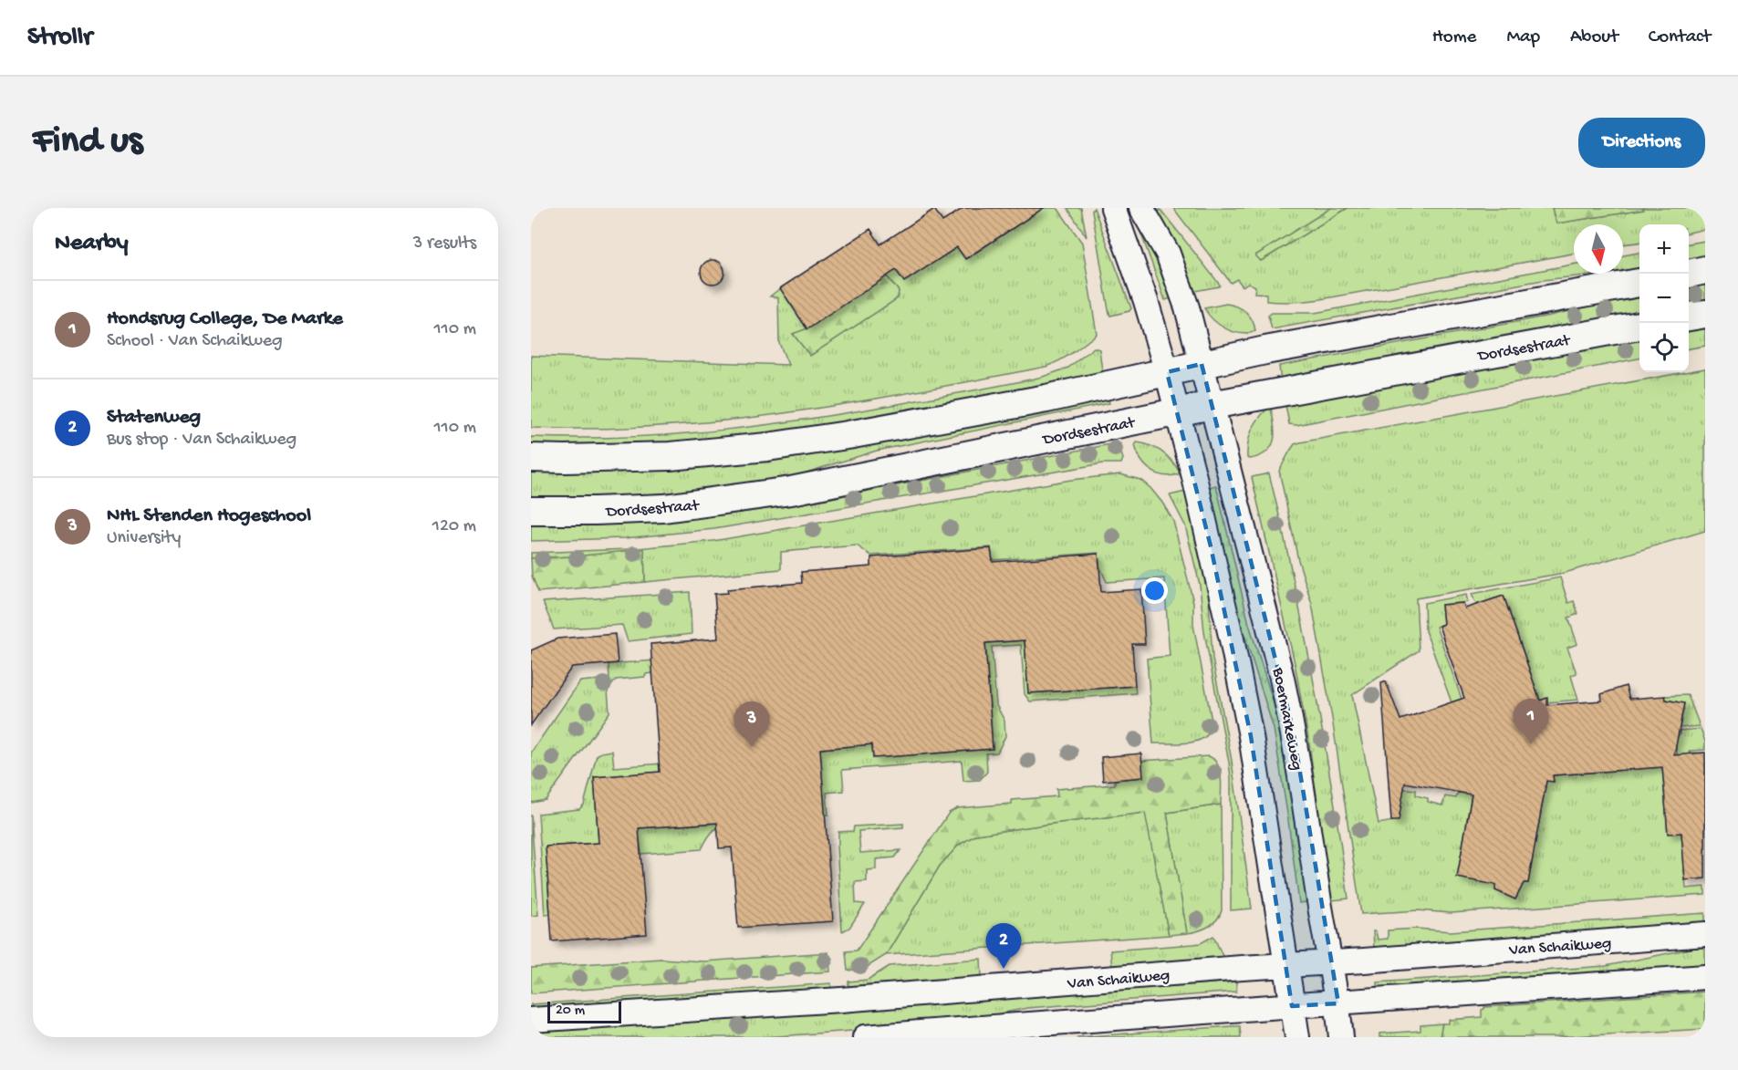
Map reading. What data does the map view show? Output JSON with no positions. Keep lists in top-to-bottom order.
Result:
{
  "streets": {
    "main road": ["Dordsestraat"],
    "street": ["Boermarkeweg", "Van Schaikweg"]
  },
  "crossings": [
    ["Dordsestraat", "Boermarkeweg"],
    ["Boermarkeweg", "Van Schaikweg"]
  ],
  "scale_bar": "20 m",
  "north": "bottom",
  "page": {
    "header": "Strollr",
    "nav": [
      "Home",
      "Map",
      "About",
      "Contact"
    ],
    "buttons": "Directions",
    "title": "Find us",
    "heading": ["Nearby", "3 results"],
    "map_buttons": ["+", "−"],
    "list": [
      {
        "mark": "1",
        "name": "Hondsrug College, De Marke",
        "note": "School · Van Schaikweg",
        "value": "110 m"
      },
      {
        "mark": "2",
        "name": "Statenweg",
        "note": "Bus stop · Van Schaikweg",
        "value": "110 m"
      },
      {
        "mark": "3",
        "name": "NHL Stenden Hogeschool",
        "note": "University",
        "value": "120 m"
      }
    ],
    "pins": ["1", "3", "2"],
    "scale": "20 m"
  }
}
